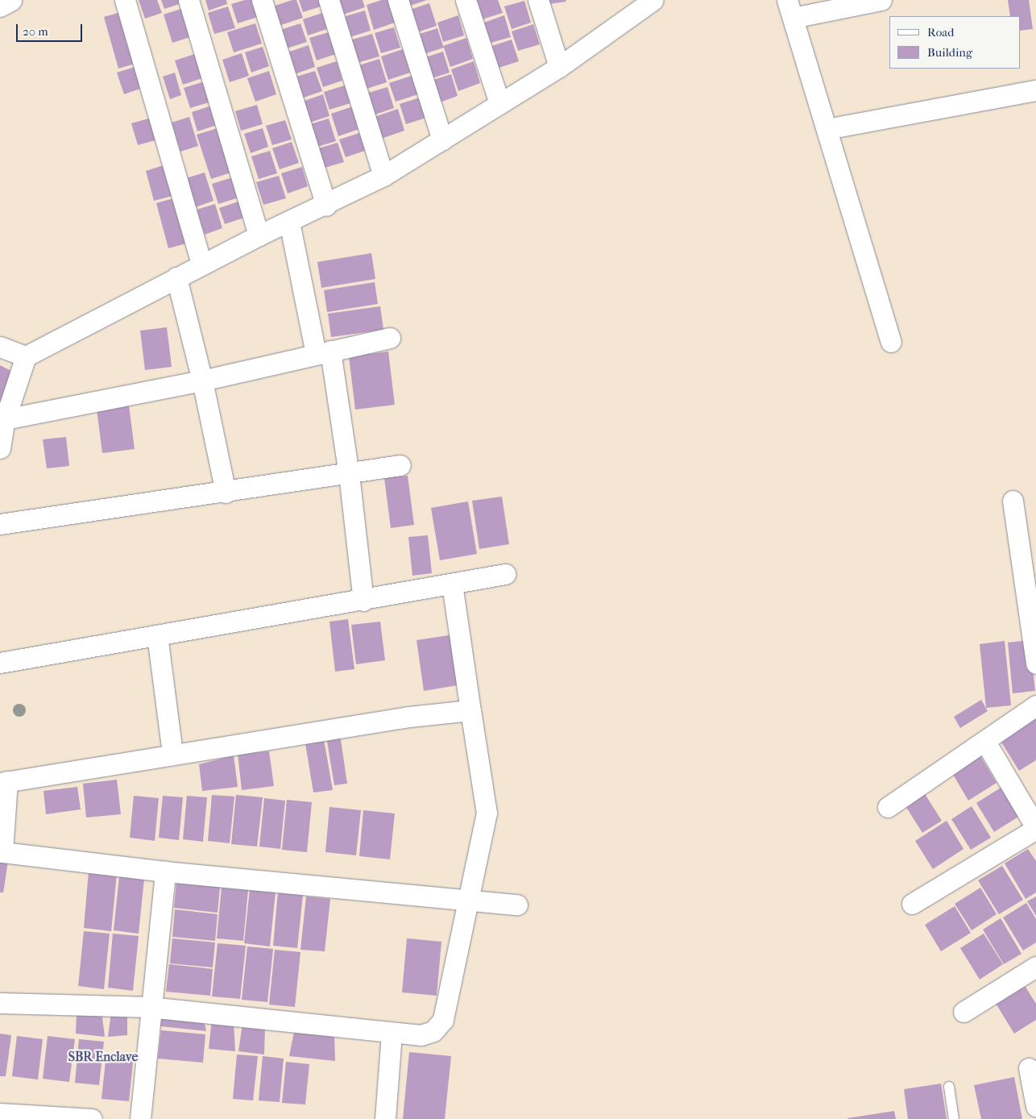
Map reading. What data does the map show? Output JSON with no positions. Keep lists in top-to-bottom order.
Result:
{
  "districts": ["SBR Enclave"],
  "legend": ["Road", "Building"],
  "scale_bar": "20 m"
}
